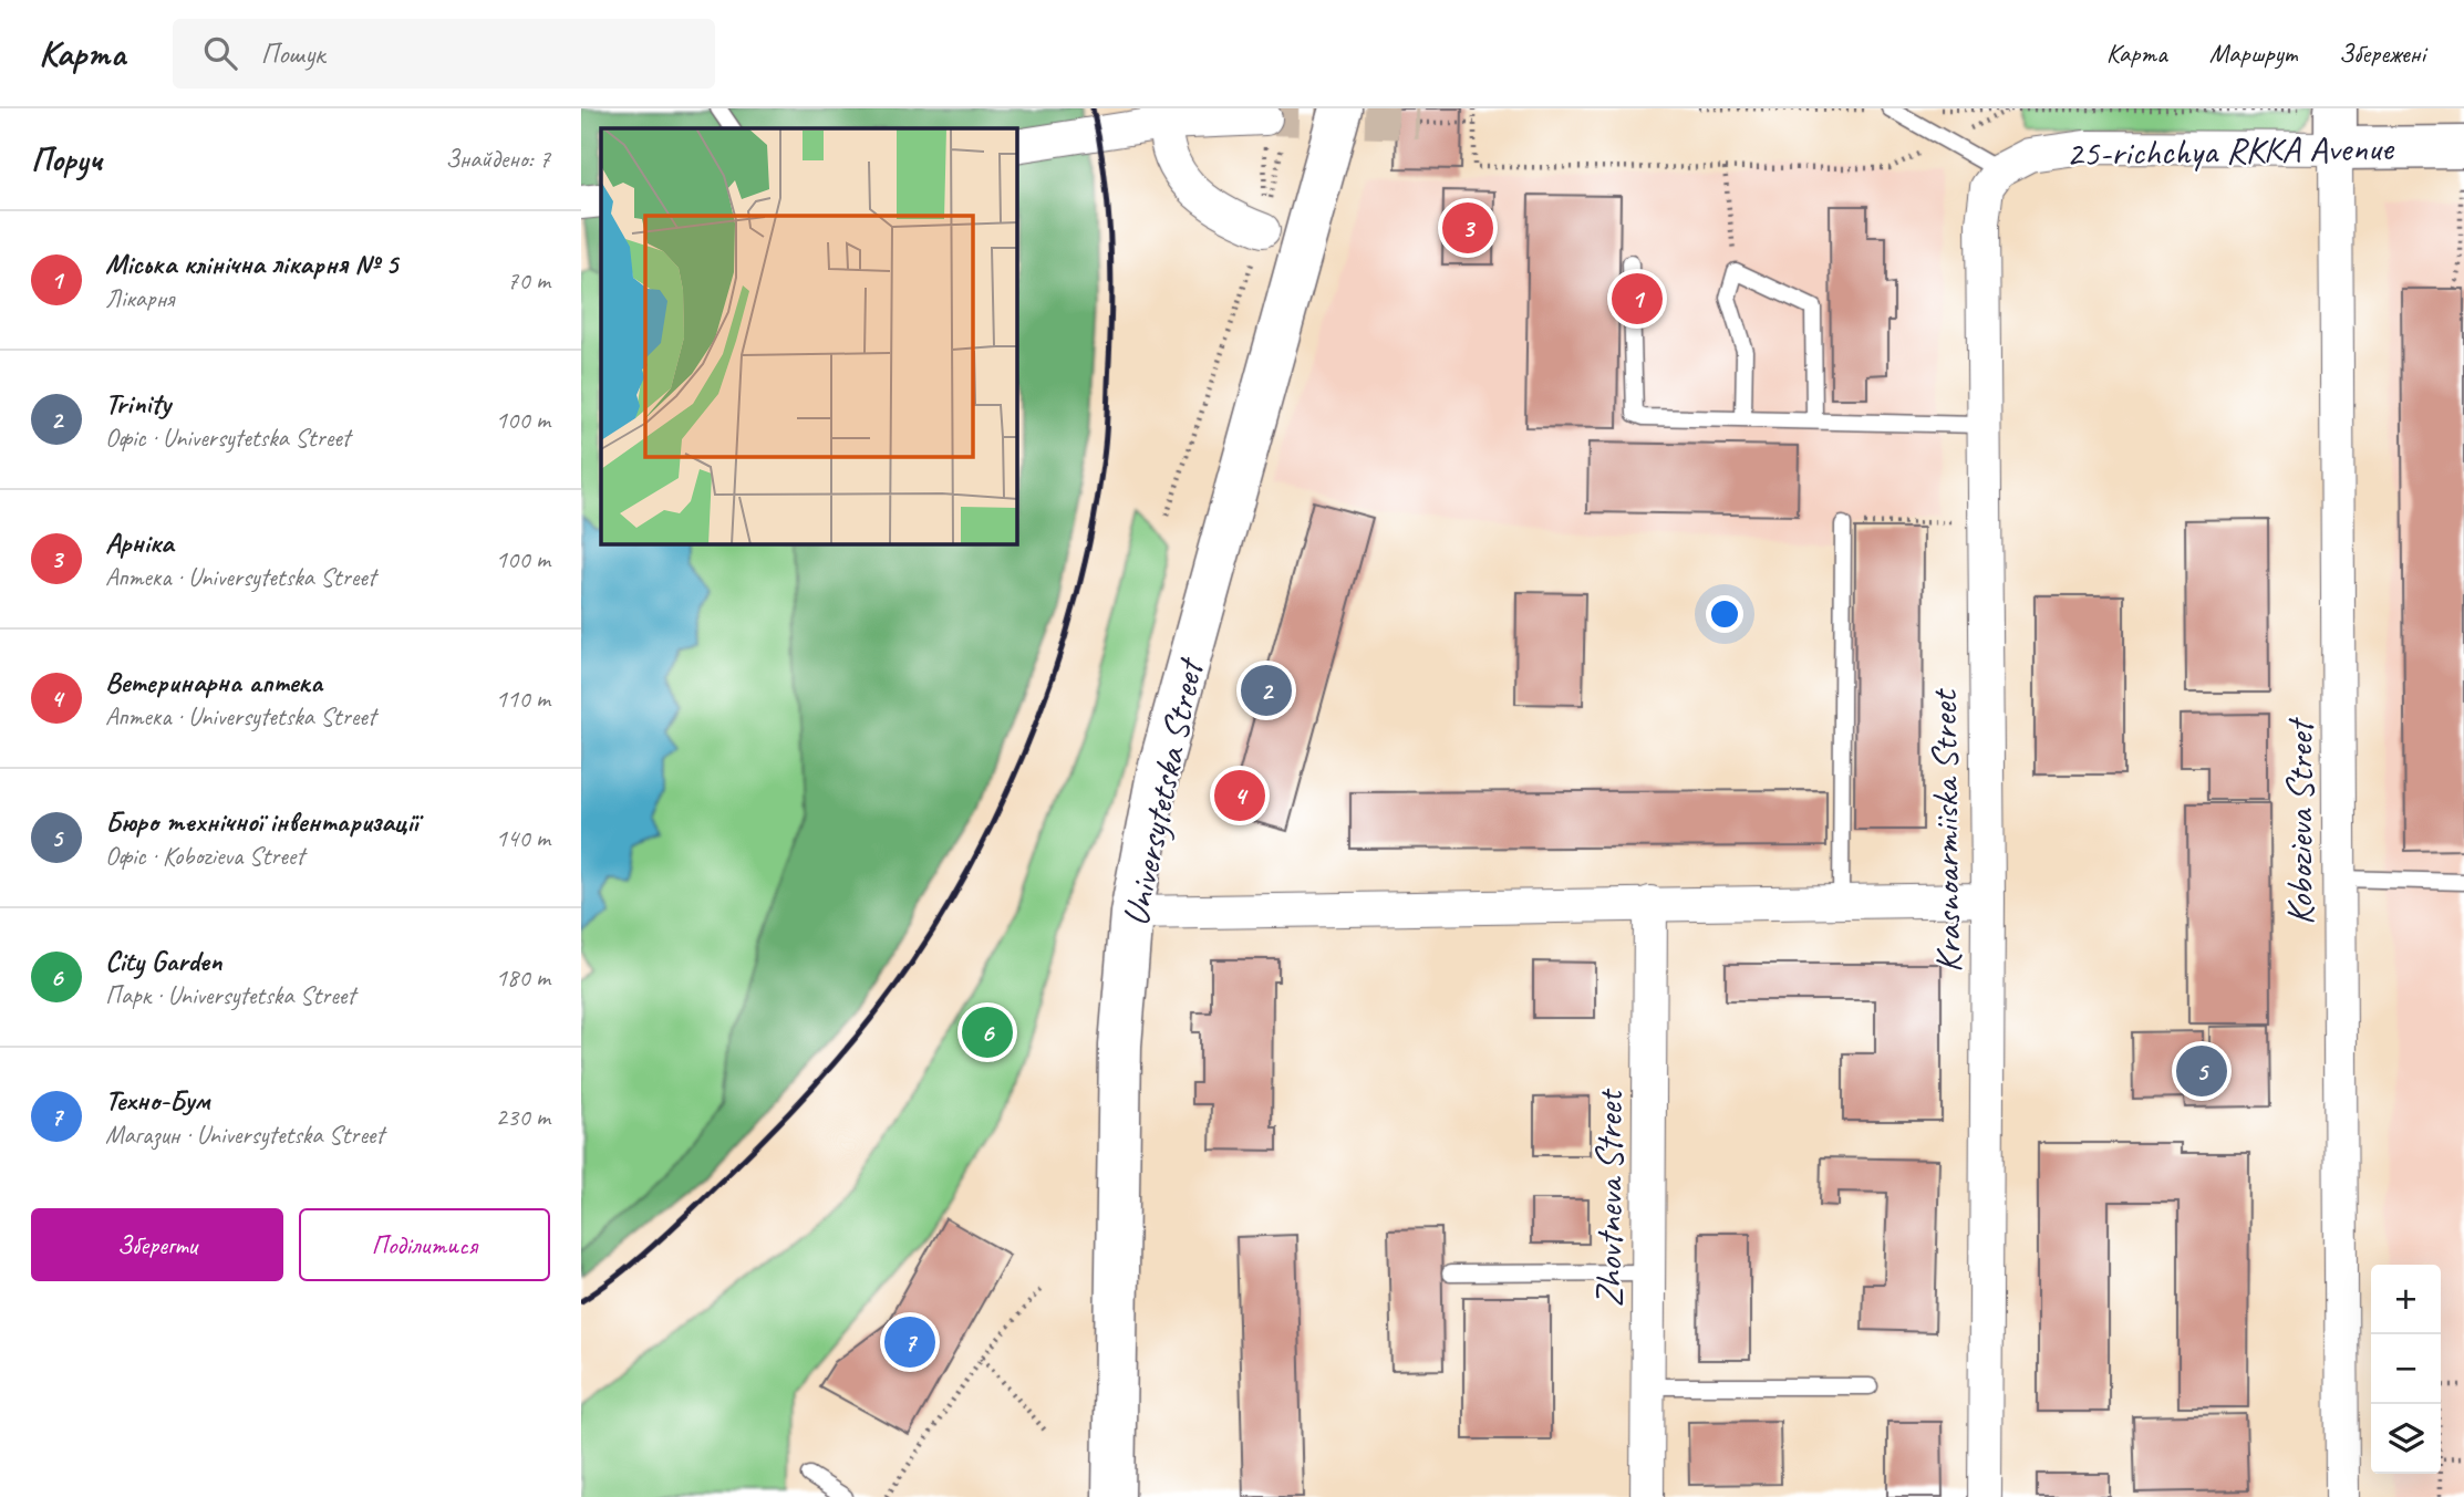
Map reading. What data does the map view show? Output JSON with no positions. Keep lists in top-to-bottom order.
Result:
{
  "streets": {
    "main road": ["25-richchya RKKA Avenue", "Universytetska Street"],
    "street": ["Kobozieva Street", "Krasnoarmiiska Street", "Zhovtneva Street"]
  },
  "crossings": [
    ["25-richchya RKKA Avenue", "Kobozieva Street"],
    ["25-richchya RKKA Avenue", "Krasnoarmiiska Street"]
  ],
  "page": {
    "header": "Карта",
    "search": "Пошук",
    "nav": ["Карта", "Маршрут", "Збережені"],
    "heading": ["Поруч", "Знайдено: 7"],
    "pins": [
      "3",
      "1",
      "2",
      "4",
      "6",
      "5",
      "7"
    ],
    "list": [
      {
        "mark": "1",
        "name": "Міська клінічна лікарня № 5",
        "note": "Лікарня",
        "value": "70 m"
      },
      {
        "mark": "2",
        "name": "Trinity",
        "note": "Офіс · Universytetska Street",
        "value": "100 m"
      },
      {
        "mark": "3",
        "name": "Арніка",
        "note": "Аптека · Universytetska Street",
        "value": "100 m"
      },
      {
        "mark": "4",
        "name": "Ветеринарна аптека",
        "note": "Аптека · Universytetska Street",
        "value": "110 m"
      },
      {
        "mark": "5",
        "name": "Бюро технічної інвентаризації",
        "note": "Офіс · Kobozieva Street",
        "value": "140 m"
      },
      {
        "mark": "6",
        "name": "City Garden",
        "note": "Парк · Universytetska Street",
        "value": "180 m"
      },
      {
        "mark": "7",
        "name": "Техно-Бум",
        "note": "Магазин · Universytetska Street",
        "value": "230 m"
      }
    ],
    "buttons": ["Зберегти", "Поділитися"],
    "map_buttons": ["+", "−"]
  }
}
